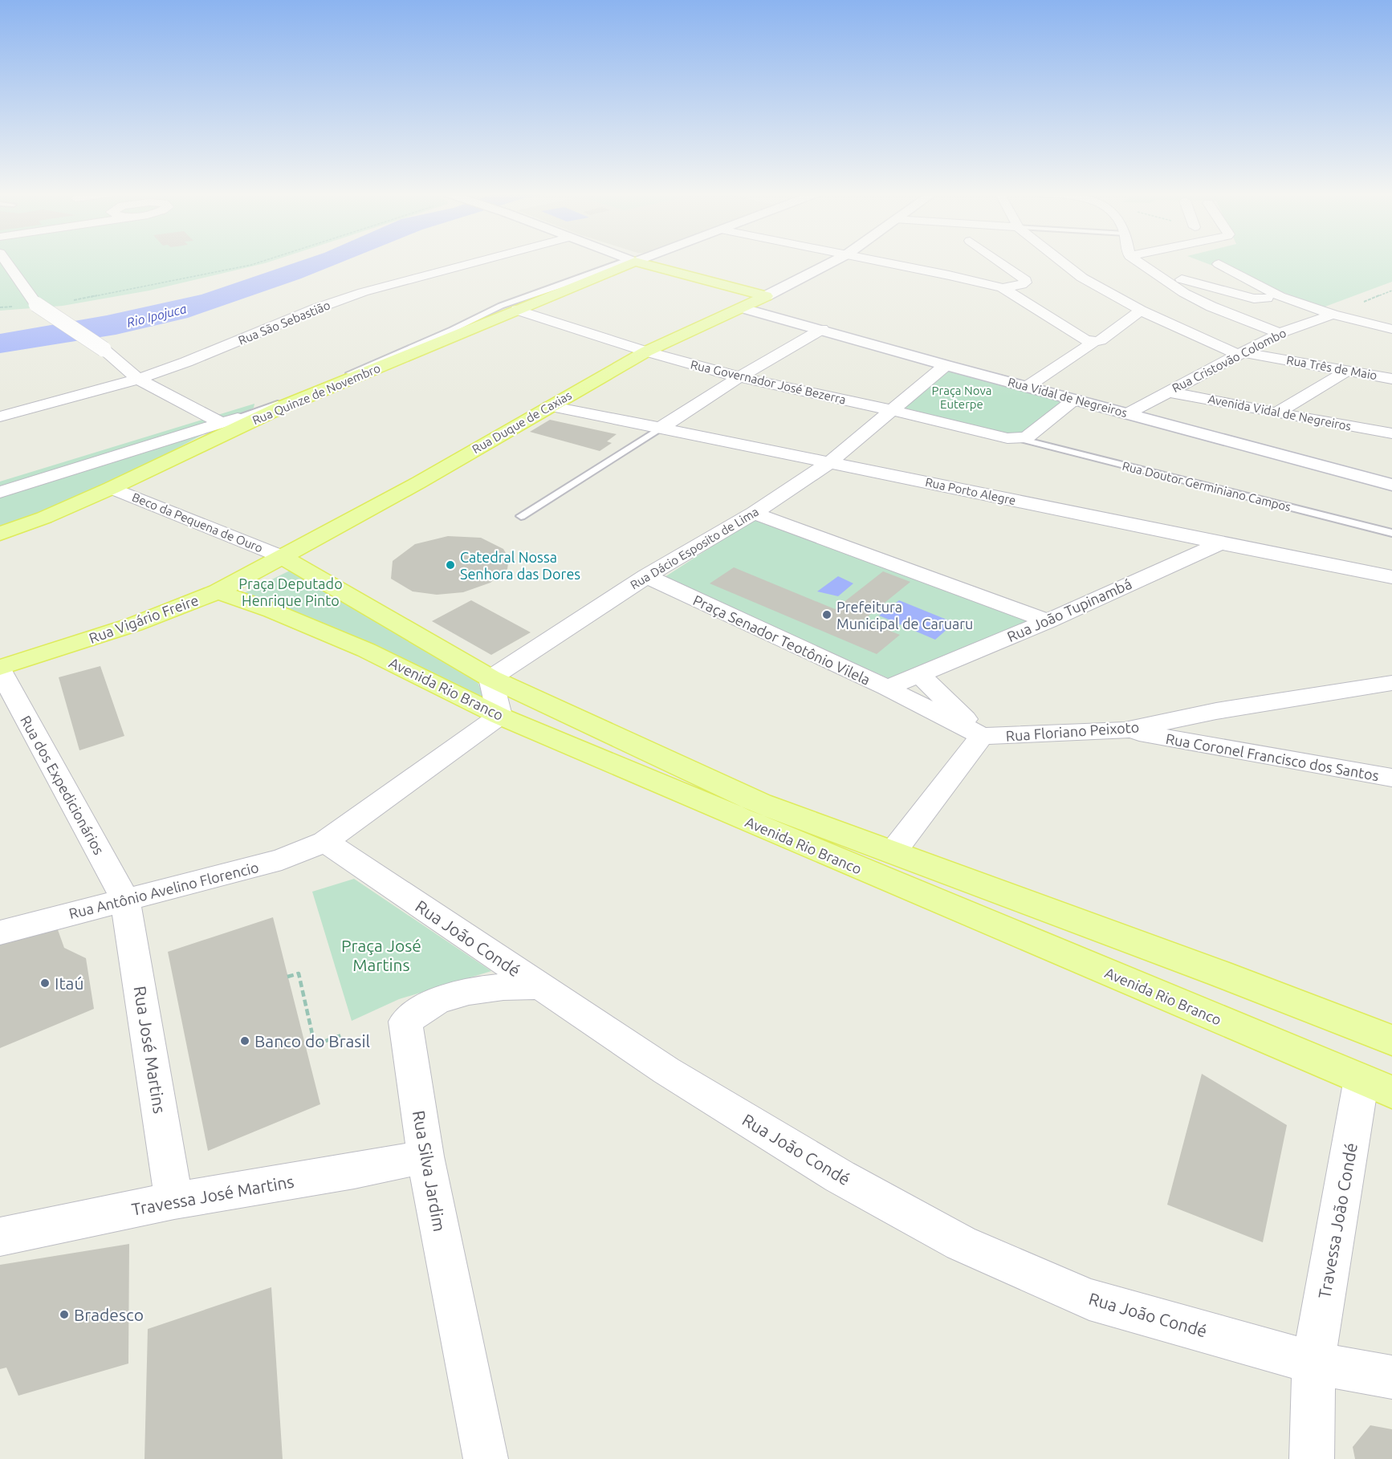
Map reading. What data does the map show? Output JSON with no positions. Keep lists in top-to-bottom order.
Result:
{
  "streets": {
    "main road": [
      "Rua Quinze de Novembro",
      "Rua Duque de Caxias",
      "Rua Vigário Freire",
      "Avenida Rio Branco"
    ],
    "street": [
      "Rua São Sebastião",
      "Rua Cristovão Colombo",
      "Rua Três de Maio",
      "Rua Governador José Bezerra",
      "Rua Vidal de Negreiros",
      "Avenida Vidal de Negreiros",
      "Rua Porto Alegre",
      "Beco da Pequena de Ouro",
      "Rua Dácio Esposito de Lima",
      "Rua João Tupinambá",
      "Praça Senador Teotônio Vilela",
      "Rua Floriano Peixoto",
      "Rua Coronel Francisco dos Santos",
      "Rua dos Expedicionários",
      "Rua Antônio Avelino Florencio",
      "Rua João Condé",
      "Rua José Martins",
      "Rua Silva Jardim",
      "Travessa José Martins",
      "Travessa João Condé"
    ],
    "lane": ["Rua Doutor Germiniano Campos"]
  },
  "crossings": [
    ["Rua Cristovão Colombo", "Rua Três de Maio"],
    ["Rua Cristovão Colombo", "Rua Vidal de Negreiros"],
    ["Rua Cristovão Colombo", "Avenida Vidal de Negreiros"],
    ["Rua Governador José Bezerra", "Rua Quinze de Novembro"],
    ["Rua Governador José Bezerra", "Rua Duque de Caxias"],
    ["Rua Governador José Bezerra", "Rua Doutor Germiniano Campos"],
    ["Rua Governador José Bezerra", "Rua Dácio Esposito de Lima"],
    ["Rua Quinze de Novembro", "Beco da Pequena de Ouro"],
    ["Rua Vidal de Negreiros", "Rua Duque de Caxias"],
    ["Rua Vidal de Negreiros", "Rua Dácio Esposito de Lima"],
    ["Rua Duque de Caxias", "Rua Porto Alegre"],
    ["Rua Duque de Caxias", "Beco da Pequena de Ouro"],
    ["Rua Duque de Caxias", "Rua Vigário Freire"],
    ["Rua Duque de Caxias", "Avenida Rio Branco"],
    ["Rua Porto Alegre", "Rua Dácio Esposito de Lima"],
    ["Rua Porto Alegre", "Rua João Tupinambá"],
    ["Beco da Pequena de Ouro", "Rua Vigário Freire"],
    ["Beco da Pequena de Ouro", "Avenida Rio Branco"],
    ["Rua Dácio Esposito de Lima", "Praça Senador Teotônio Vilela"],
    ["Rua Dácio Esposito de Lima", "Avenida Rio Branco"],
    ["Rua João Tupinambá", "Praça Senador Teotônio Vilela"],
    ["Rua Vigário Freire", "Avenida Rio Branco"],
    ["Rua Vigário Freire", "Rua dos Expedicionários"],
    ["Avenida Rio Branco", "Rua Antônio Avelino Florencio"],
    ["Avenida Rio Branco", "Travessa João Condé"],
    ["Rua Floriano Peixoto", "Rua Coronel Francisco dos Santos"],
    ["Rua dos Expedicionários", "Rua Antônio Avelino Florencio"],
    ["Rua dos Expedicionários", "Rua José Martins"],
    ["Rua Antônio Avelino Florencio", "Rua João Condé"],
    ["Rua Antônio Avelino Florencio", "Rua José Martins"],
    ["Rua João Condé", "Rua Silva Jardim"],
    ["Rua João Condé", "Travessa João Condé"],
    ["Rua José Martins", "Travessa José Martins"],
    ["Rua Silva Jardim", "Travessa José Martins"]
  ],
  "water": ["Rio Ipojuca"],
  "parks": ["Praça Nova Euterpe", "Praça Deputado Henrique Pinto", "Praça José Martins"],
  "places": [
    "Catedral Nossa Senhora das Dores",
    "Prefeitura Municipal de Caruaru",
    "Itaú",
    "Banco do Brasil",
    "Bradesco"
  ]
}
